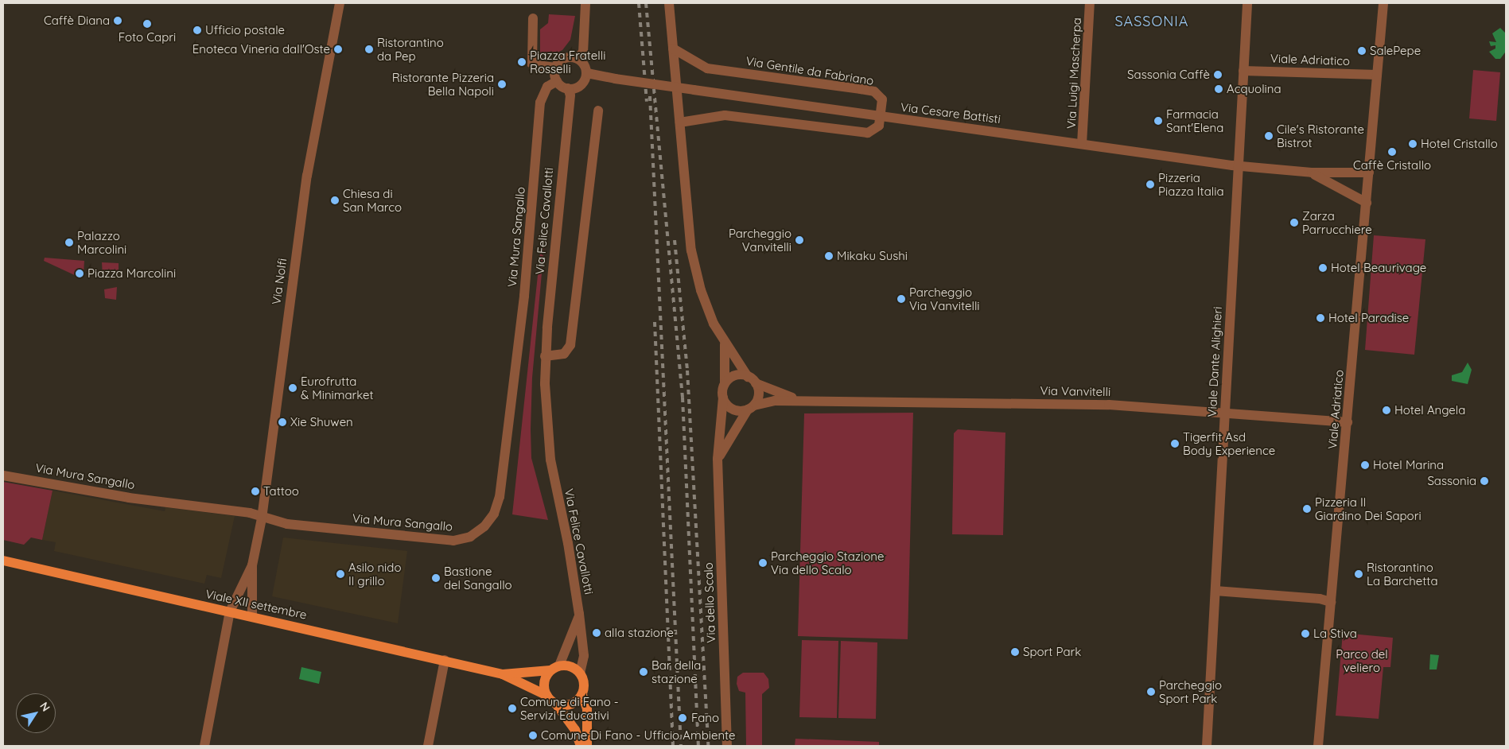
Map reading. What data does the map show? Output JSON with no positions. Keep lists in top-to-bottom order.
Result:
{
  "streets": {
    "main road": ["Viale XII settembre"],
    "street": [
      "Viale Adriatico",
      "Via Gentile da Fabriano",
      "Via Luigi Mascherpa",
      "Via Cesare Battisti",
      "Via Felice Cavallotti",
      "Via Mura Sangallo",
      "Via Nolfi",
      "Viale Dante Alighieri",
      "Via Vanvitelli",
      "Via dello Scalo"
    ]
  },
  "crossings": [
    ["Viale Adriatico", "Via Cesare Battisti"],
    ["Viale Adriatico", "Viale Dante Alighieri"],
    ["Viale Adriatico", "Via Vanvitelli"],
    ["Via Gentile da Fabriano", "Via Cesare Battisti"],
    ["Via Luigi Mascherpa", "Via Cesare Battisti"],
    ["Via Cesare Battisti", "Via Felice Cavallotti"],
    ["Via Cesare Battisti", "Via Mura Sangallo"],
    ["Via Cesare Battisti", "Viale Dante Alighieri"],
    ["Via Felice Cavallotti", "Via Mura Sangallo"],
    ["Via Felice Cavallotti", "Viale XII settembre"],
    ["Via Mura Sangallo", "Via Nolfi"],
    ["Via Nolfi", "Viale XII settembre"],
    ["Viale Dante Alighieri", "Via Vanvitelli"],
    ["Via Vanvitelli", "Via dello Scalo"]
  ],
  "districts": ["SASSONIA"],
  "parks": ["Parco del veliero"],
  "places": [
    "Caffè Diana",
    "Foto Capri",
    "Ufficio postale",
    "Enoteca Vineria dall'Oste",
    "Ristorantino da Pep",
    "SalePepe",
    "Piazza Fratelli Rosselli",
    "Sassonia Caffè",
    "Ristorante Pizzeria Bella Napoli",
    "Acquolina",
    "Farmacia Sant'Elena",
    "Cile's Ristorante Bistrot",
    "Hotel Cristallo",
    "Caffè Cristallo",
    "Pizzeria Piazza Italia",
    "Chiesa di San Marco",
    "Zarza Parrucchiere",
    "Parcheggio Vanvitelli",
    "Palazzo Marcolini",
    "Mikaku Sushi",
    "Hotel Beaurivage",
    "Piazza Marcolini",
    "Parcheggio Via Vanvitelli",
    "Hotel Paradise",
    "Eurofrutta & Minimarket",
    "Hotel Angela",
    "Xie Shuwen",
    "Tigerfit Asd Body Experience",
    "Hotel Marina",
    "Sassonia",
    "Tattoo",
    "Pizzeria Il Giardino Dei Sapori",
    "Parcheggio Stazione Via dello Scalo",
    "Asilo nido Il grillo",
    "Ristorantino La Barchetta",
    "Bastione del Sangallo",
    "alla stazione",
    "La Stiva",
    "Sport Park",
    "Bar della stazione",
    "Parcheggio Sport Park",
    "Comune di Fano - Servizi Educativi",
    "Fano",
    "Comune Di Fano - Ufficio Ambiente"
  ],
  "north": "top right"
}
